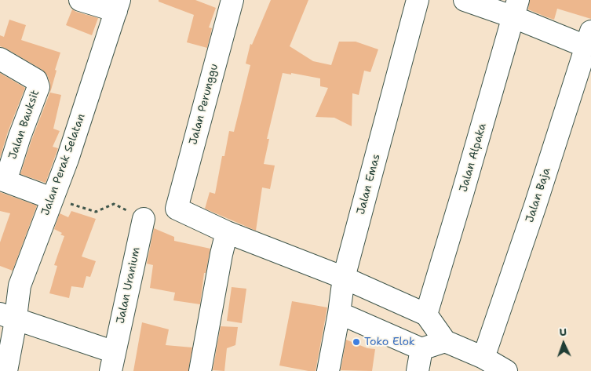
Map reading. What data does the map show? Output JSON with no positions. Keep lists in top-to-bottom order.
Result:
{
  "streets": {
    "street": [
      "Jalan Perunggu",
      "Jalan Bauksit",
      "Jalan Alpaka",
      "Jalan Perak Selatan",
      "Jalan Emas",
      "Jalan Baja",
      "Jalan Uranium"
    ]
  },
  "crossings": [
    ["Jalan Perak Selatan", "Jalan Uranium"]
  ],
  "places": ["Toko Elok"],
  "north": "top"
}
